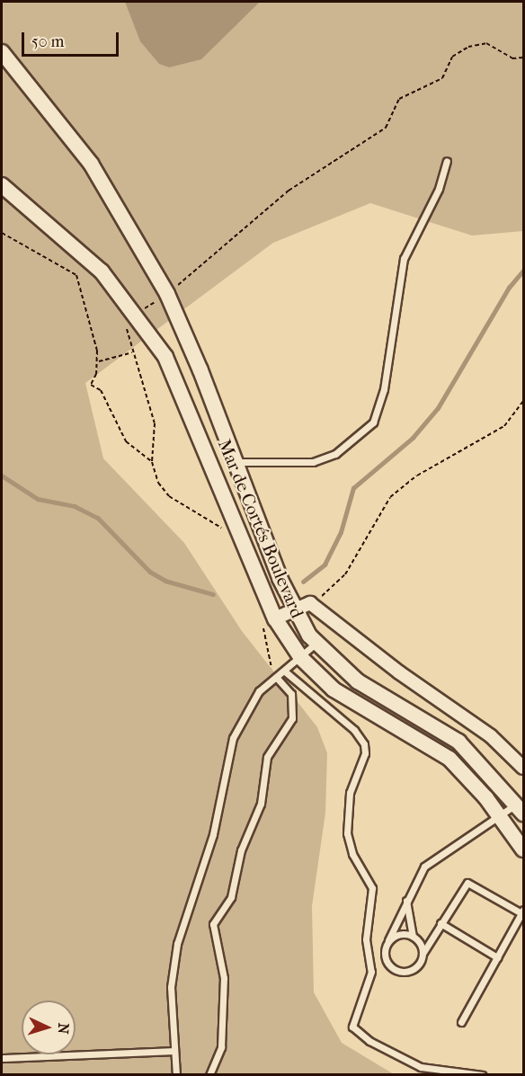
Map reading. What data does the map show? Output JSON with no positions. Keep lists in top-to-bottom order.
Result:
{
  "streets": {
    "street": ["Mar de Cortés Boulevard"]
  },
  "scale_bar": "50 m",
  "north": "right"
}
